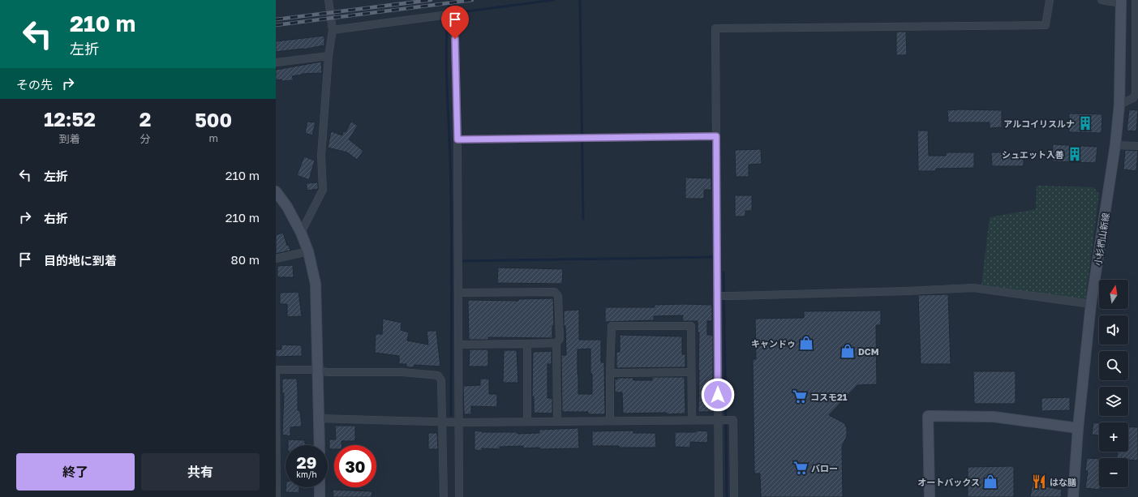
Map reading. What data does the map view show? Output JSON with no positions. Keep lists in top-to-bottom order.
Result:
{
  "streets": {
    "street": ["小杉椚山新線"]
  },
  "places": {
    "building": ["アルコイリスルナ", "シュエット入善"],
    "shop": ["キャンドゥ", "DCM", "オートバックス"],
    "supermarket": ["コスモ21", "バロー"],
    "restaurant": ["はな膳"]
  },
  "north": "top",
  "page": {
    "turn": ["210 m", "左折"],
    "then": "その先",
    "eta": [
      "12:52",
      "到着",
      "2",
      "分",
      "500",
      "m"
    ],
    "list": [
      {
        "name": "左折",
        "value": "210 m"
      },
      {
        "name": "右折",
        "value": "210 m"
      },
      {
        "name": "目的地に到着",
        "value": "80 m"
      }
    ],
    "map_buttons": ["+", "−"],
    "speed": "29 km/h",
    "limit": "30",
    "buttons": ["終了", "共有"]
  }
}
